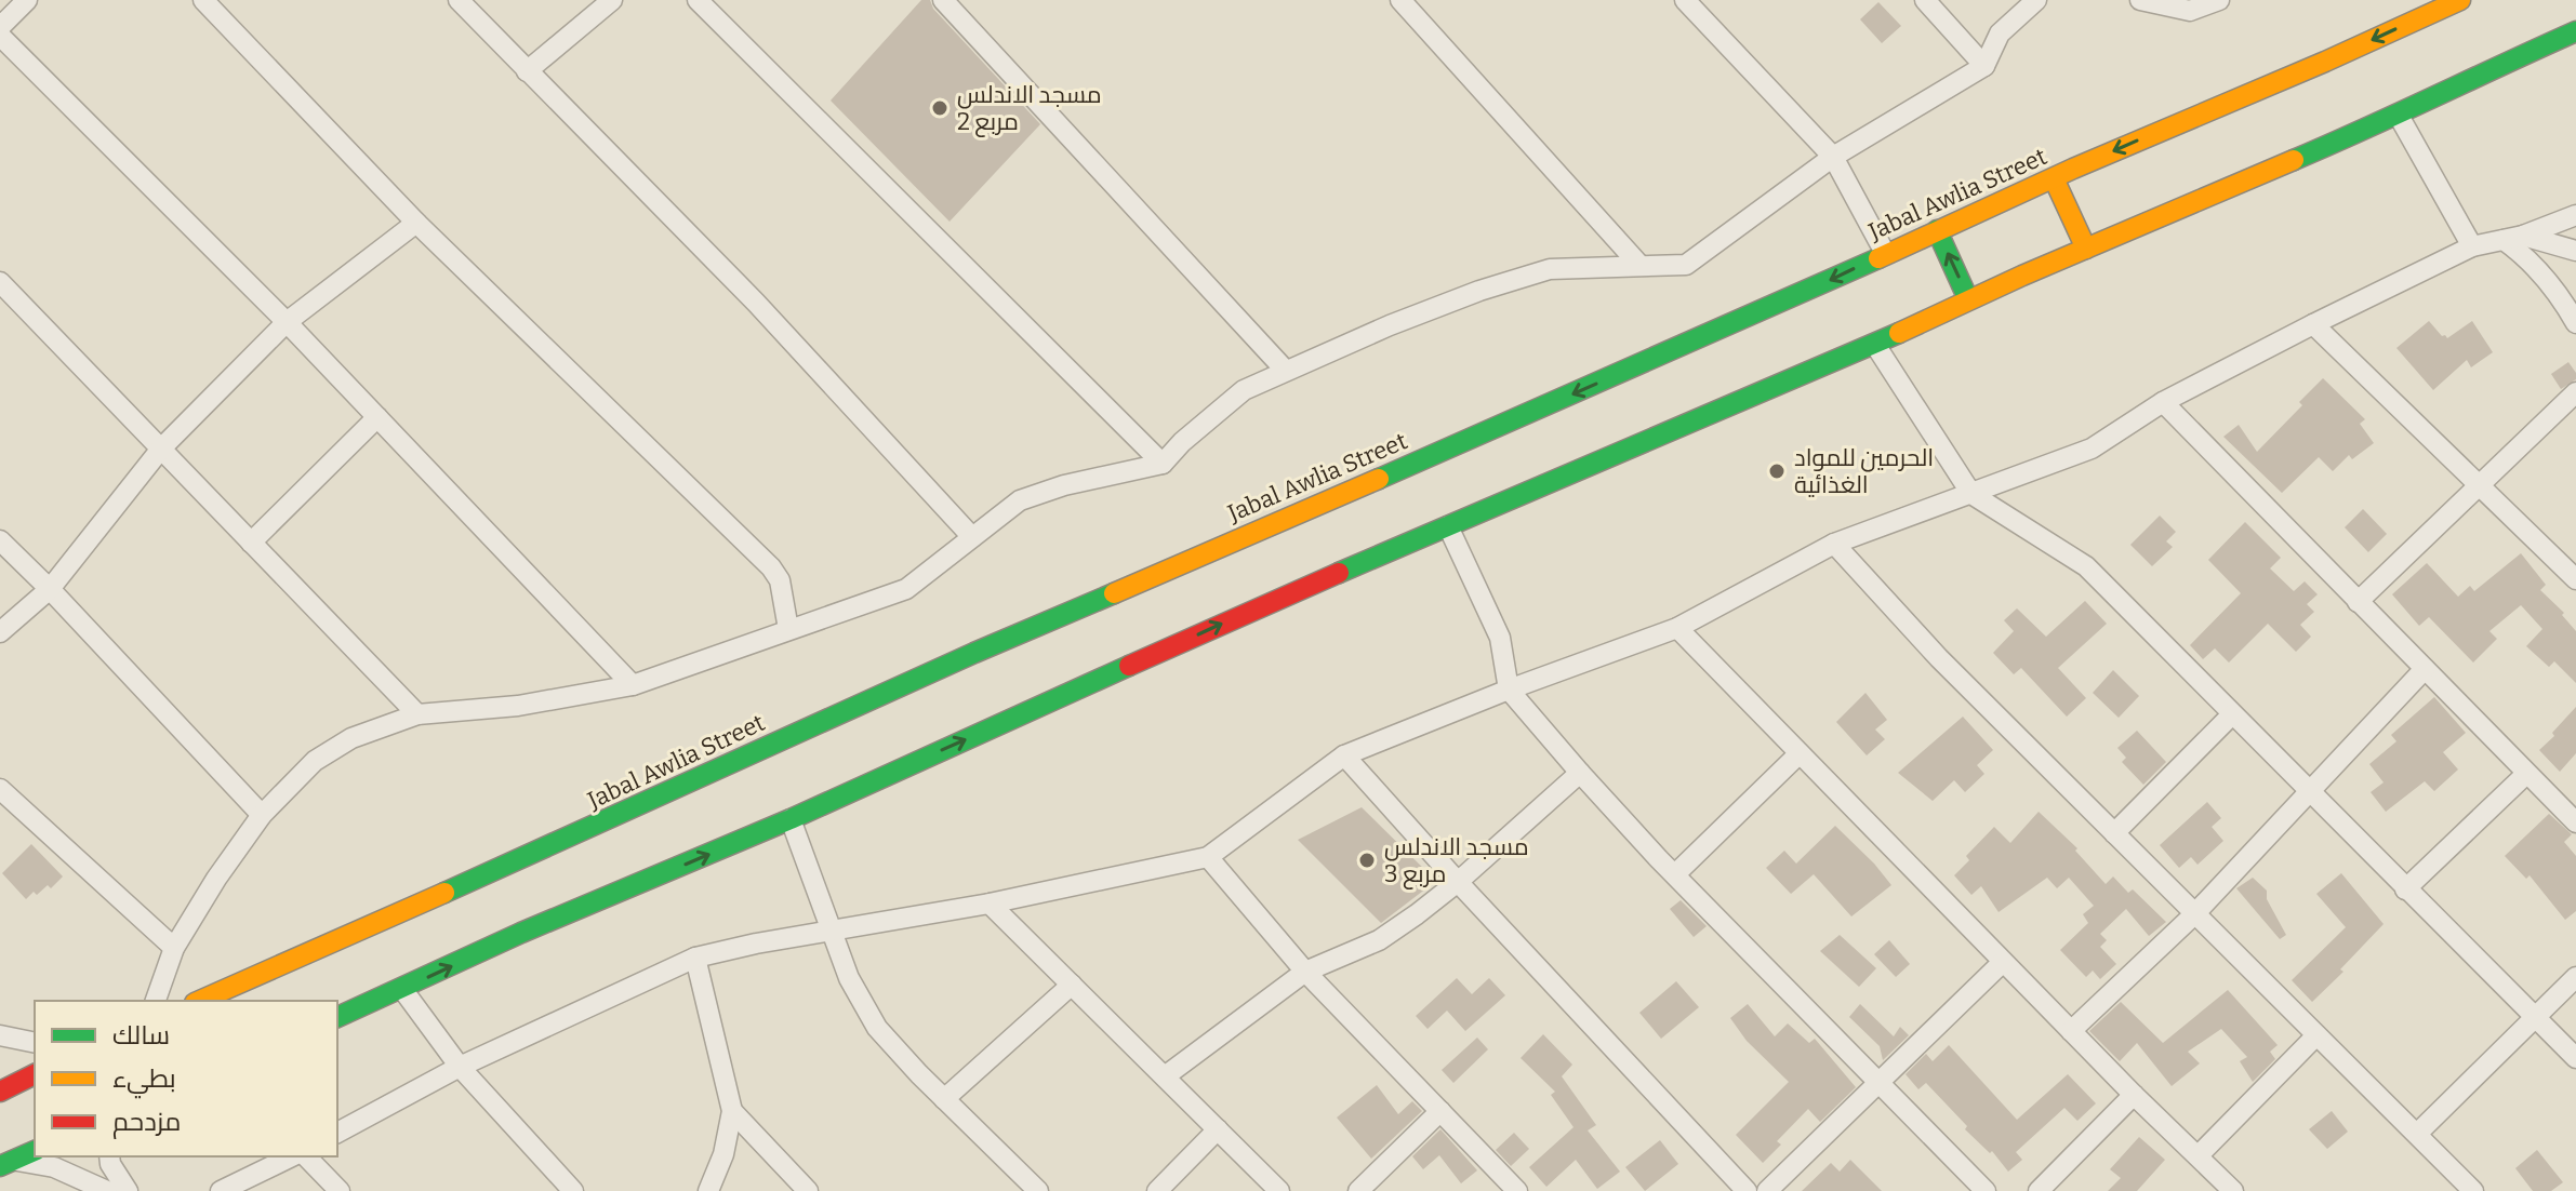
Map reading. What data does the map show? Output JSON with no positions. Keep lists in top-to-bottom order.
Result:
{
  "streets": {
    "highway": ["Jabal Awlia Street"]
  },
  "places": ["مسجد الاندلس مربع 2", "الحرمين للمواد الغذائية", "مسجد الاندلس مربع 3"],
  "legend": ["سالك", "بطيء", "مزدحم"]
}
